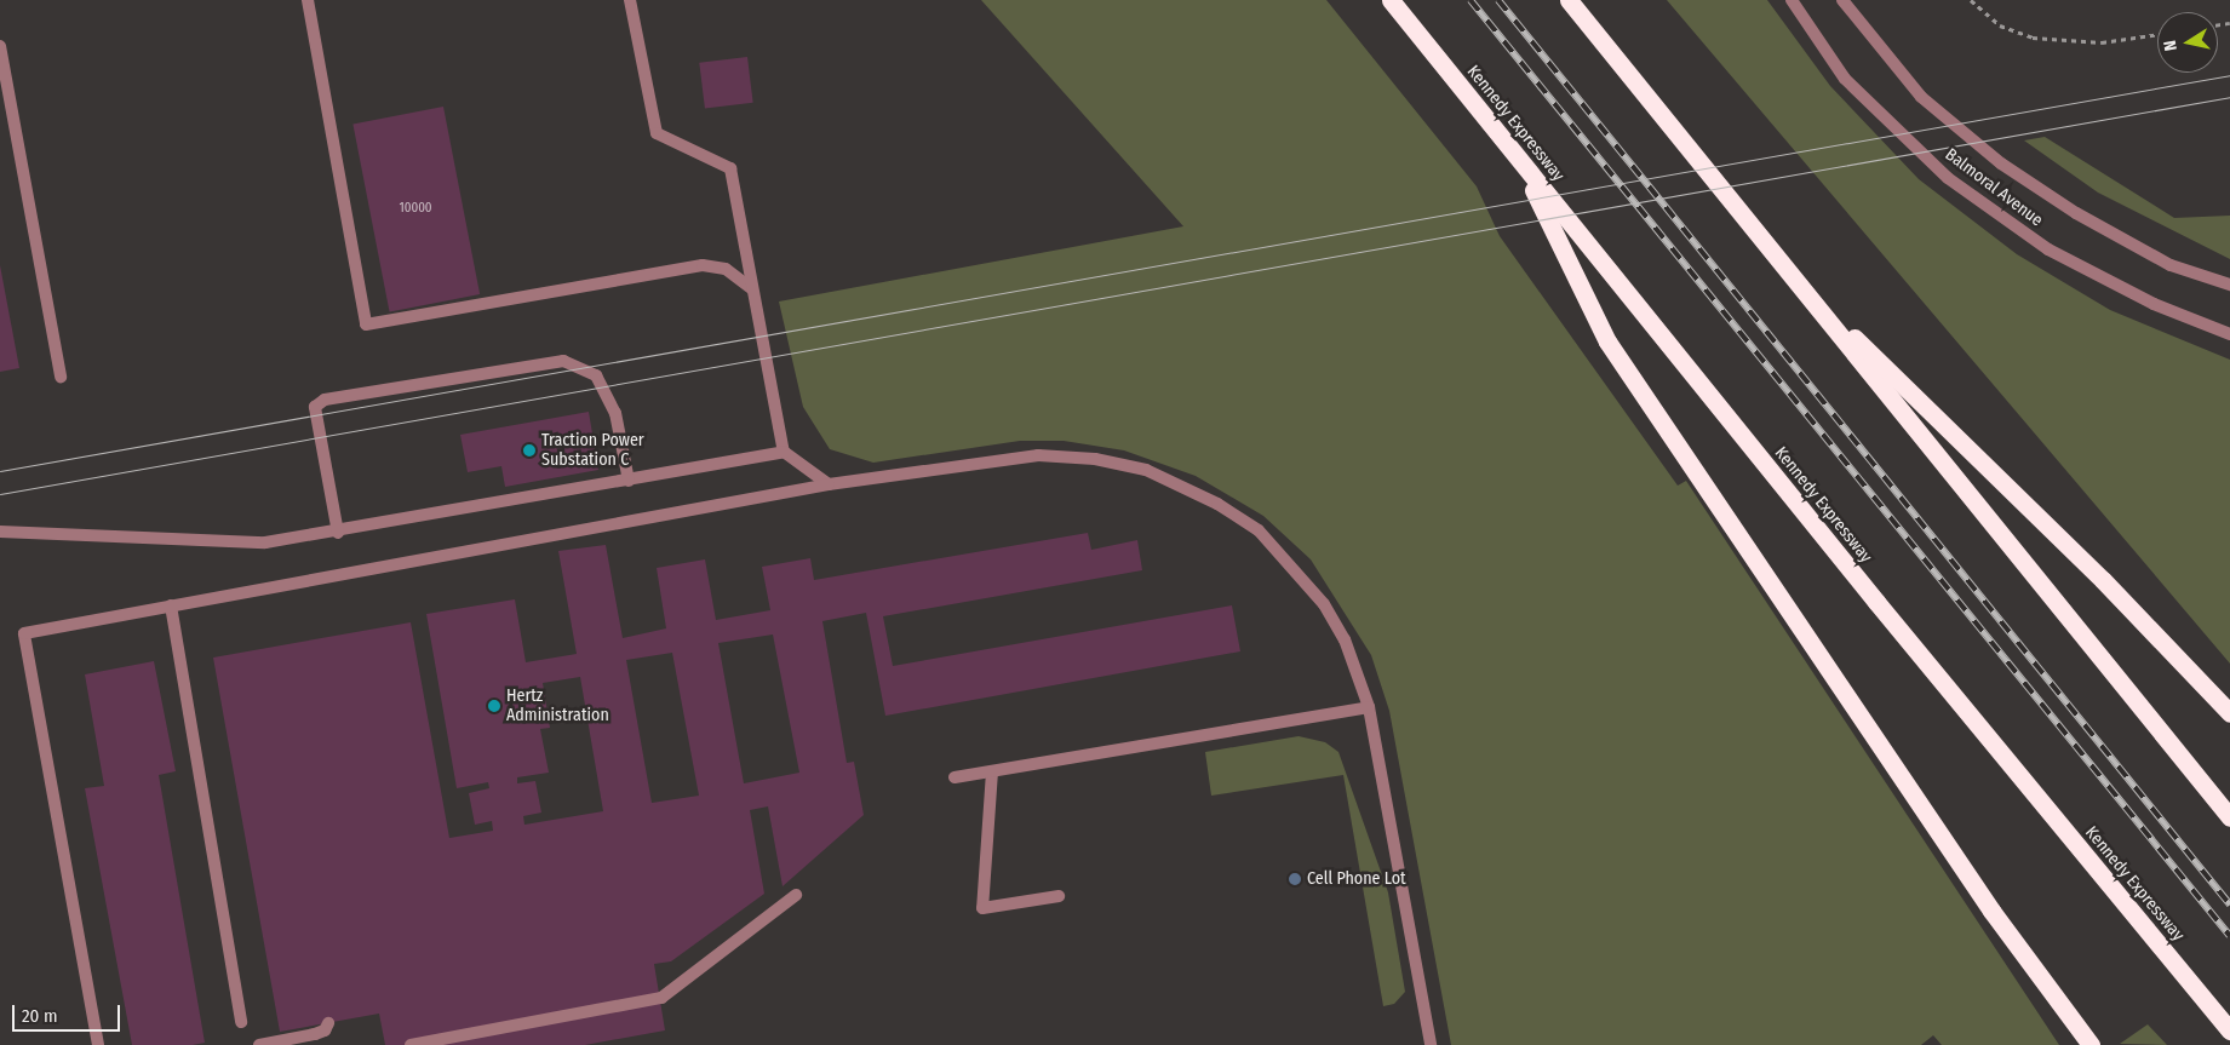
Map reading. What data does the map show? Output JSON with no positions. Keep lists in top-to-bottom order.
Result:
{
  "streets": {
    "highway": ["Kennedy Expressway"],
    "street": ["Balmoral Avenue"]
  },
  "places": ["Traction Power Substation C", "Hertz Administration", "Cell Phone Lot"],
  "house_numbers": ["10000"],
  "scale_bar": "20 m",
  "north": "left"
}
